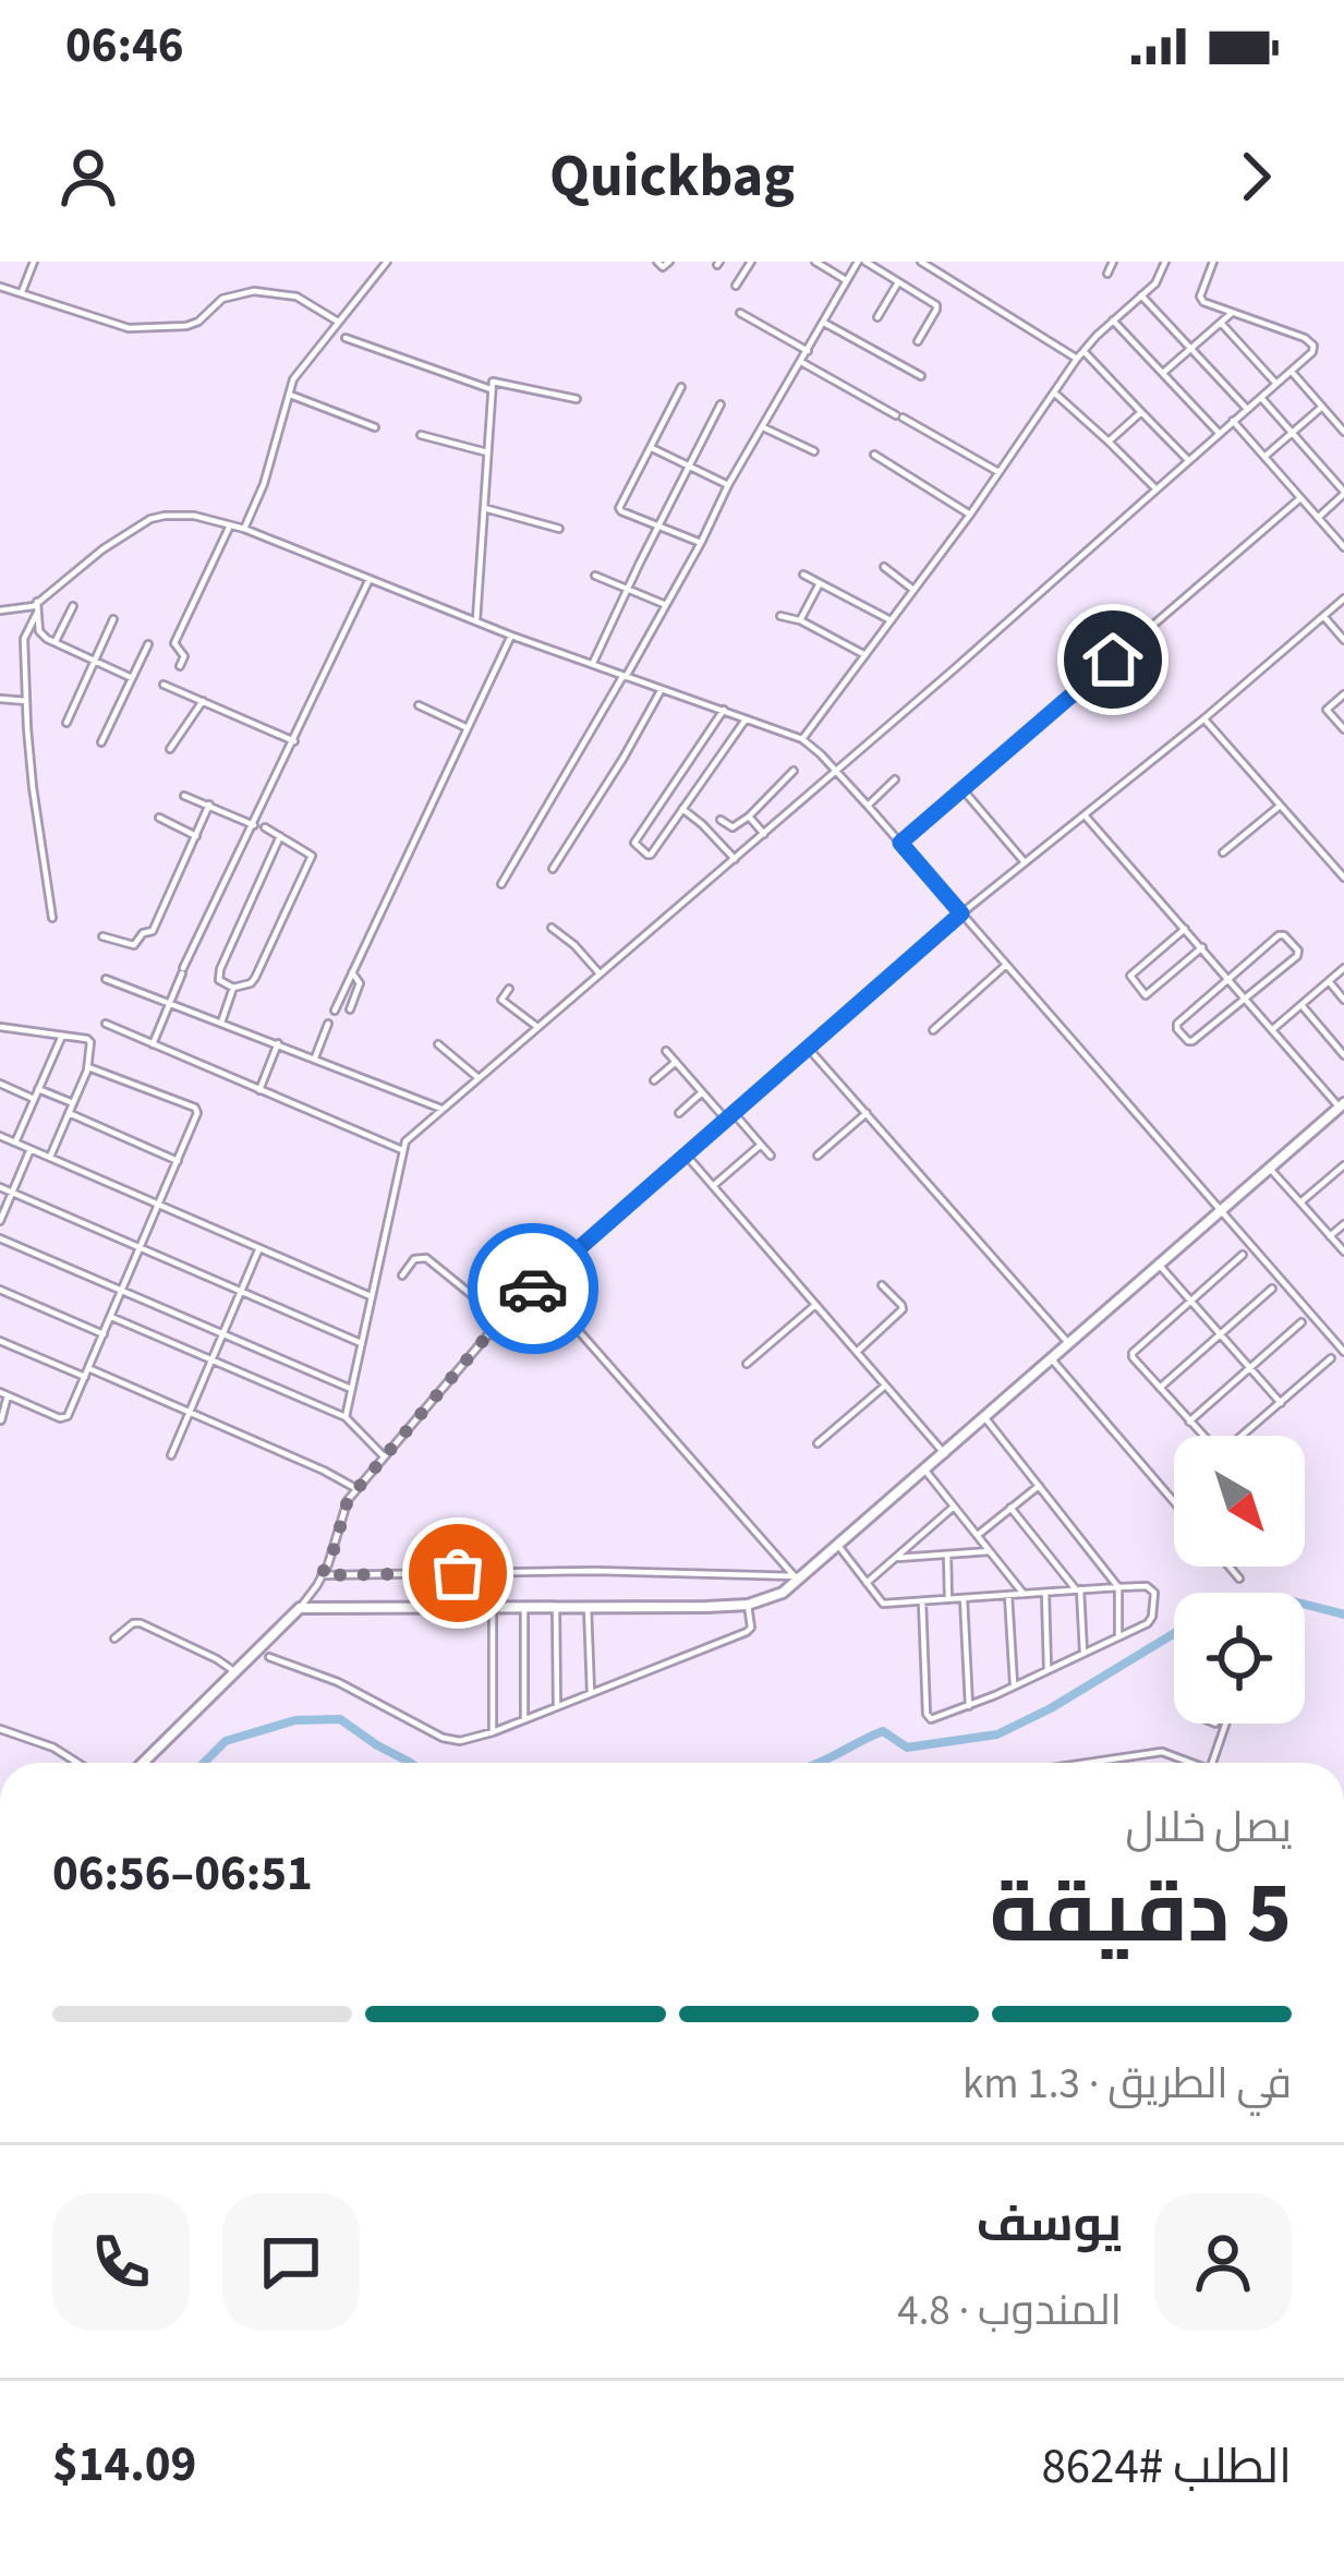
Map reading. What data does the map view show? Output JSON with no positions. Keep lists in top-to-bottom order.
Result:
{
  "north": "bottom right",
  "page": {
    "status": "06:46",
    "header": "Quickbag",
    "heading": ["5 دقيقة", "يصل خلال", "06:51–06:56"],
    "panel": [
      "يوسف",
      "المندوب · 4.8",
      "الطلب #8624",
      "$14.09"
    ],
    "bar": "في الطريق · 1.3 km"
  }
}
